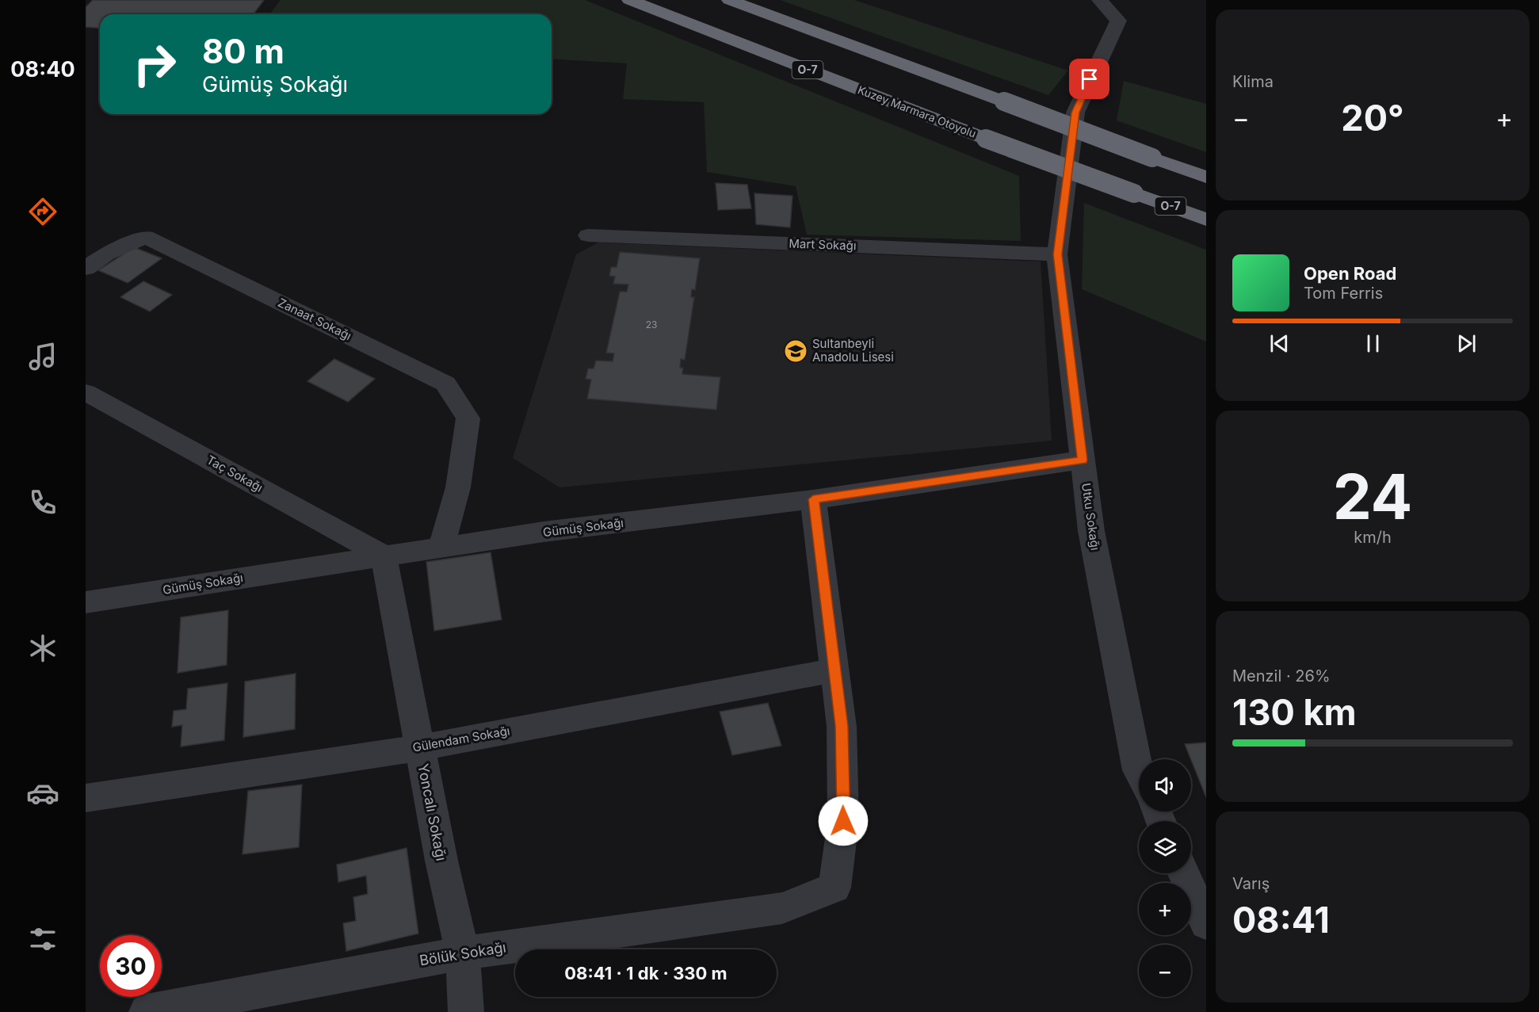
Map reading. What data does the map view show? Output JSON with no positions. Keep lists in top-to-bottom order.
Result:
{
  "streets": {
    "highway": ["O-7", "Kuzey Marmara Otoyolu"],
    "street": [
      "Mart Sokağı",
      "Zanaat Sokağı",
      "Taç Sokağı",
      "Utku Sokağı",
      "Gümüş Sokağı",
      "Gülendam Sokağı",
      "Yoncalı Sokağı",
      "Bölük Sokağı"
    ]
  },
  "crossings": [
    ["Mart Sokağı", "Utku Sokağı"],
    ["Zanaat Sokağı", "Gümüş Sokağı"],
    ["Taç Sokağı", "Gümüş Sokağı"],
    ["Taç Sokağı", "Yoncalı Sokağı"],
    ["Utku Sokağı", "Gümüş Sokağı"],
    ["Gümüş Sokağı", "Yoncalı Sokağı"],
    ["Gülendam Sokağı", "Yoncalı Sokağı"],
    ["Gülendam Sokağı", "Bölük Sokağı"],
    ["Yoncalı Sokağı", "Bölük Sokağı"]
  ],
  "places": {
    "school or university": ["Sultanbeyli Anadolu Lisesi"]
  },
  "house_numbers": ["23"],
  "page": {
    "tabs": "08:40",
    "tile": [
      "Klima",
      ["24", "km/h"],
      ["Menzil · 26%", "130 km"],
      ["Varış", "08:41"]
    ],
    "turn": ["80 m", "Gümüş Sokağı"],
    "heat": ["−", "20°", "+"],
    "song": ["Open Road", "Tom Ferris"],
    "map_buttons": ["+", "−"],
    "limit": "30",
    "trip": "08:41 · 1 dk · 330 m"
  }
}
